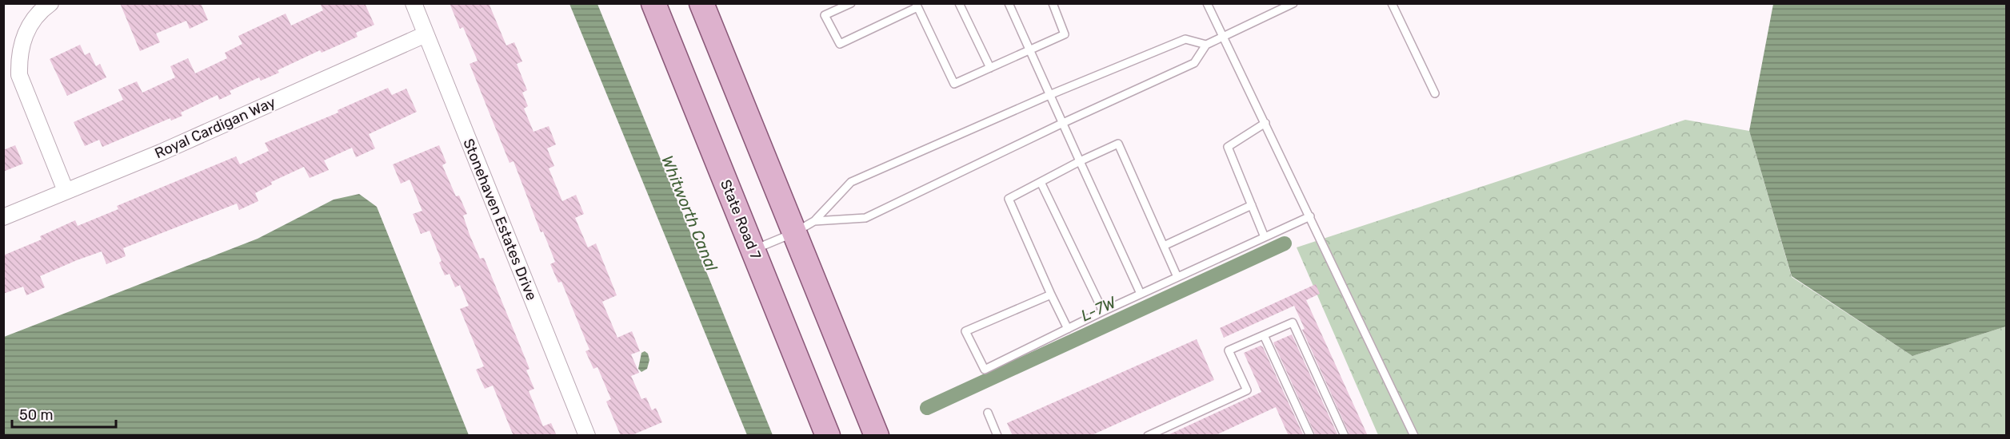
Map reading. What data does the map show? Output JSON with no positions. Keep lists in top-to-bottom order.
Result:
{
  "streets": {
    "main road": ["State Road 7"],
    "street": ["Royal Cardigan Way", "Stonehaven Estates Drive"]
  },
  "crossings": [
    ["Royal Cardigan Way", "Stonehaven Estates Drive"]
  ],
  "water": ["Whitworth Canal", "L-7W"],
  "scale_bar": "50 m"
}
